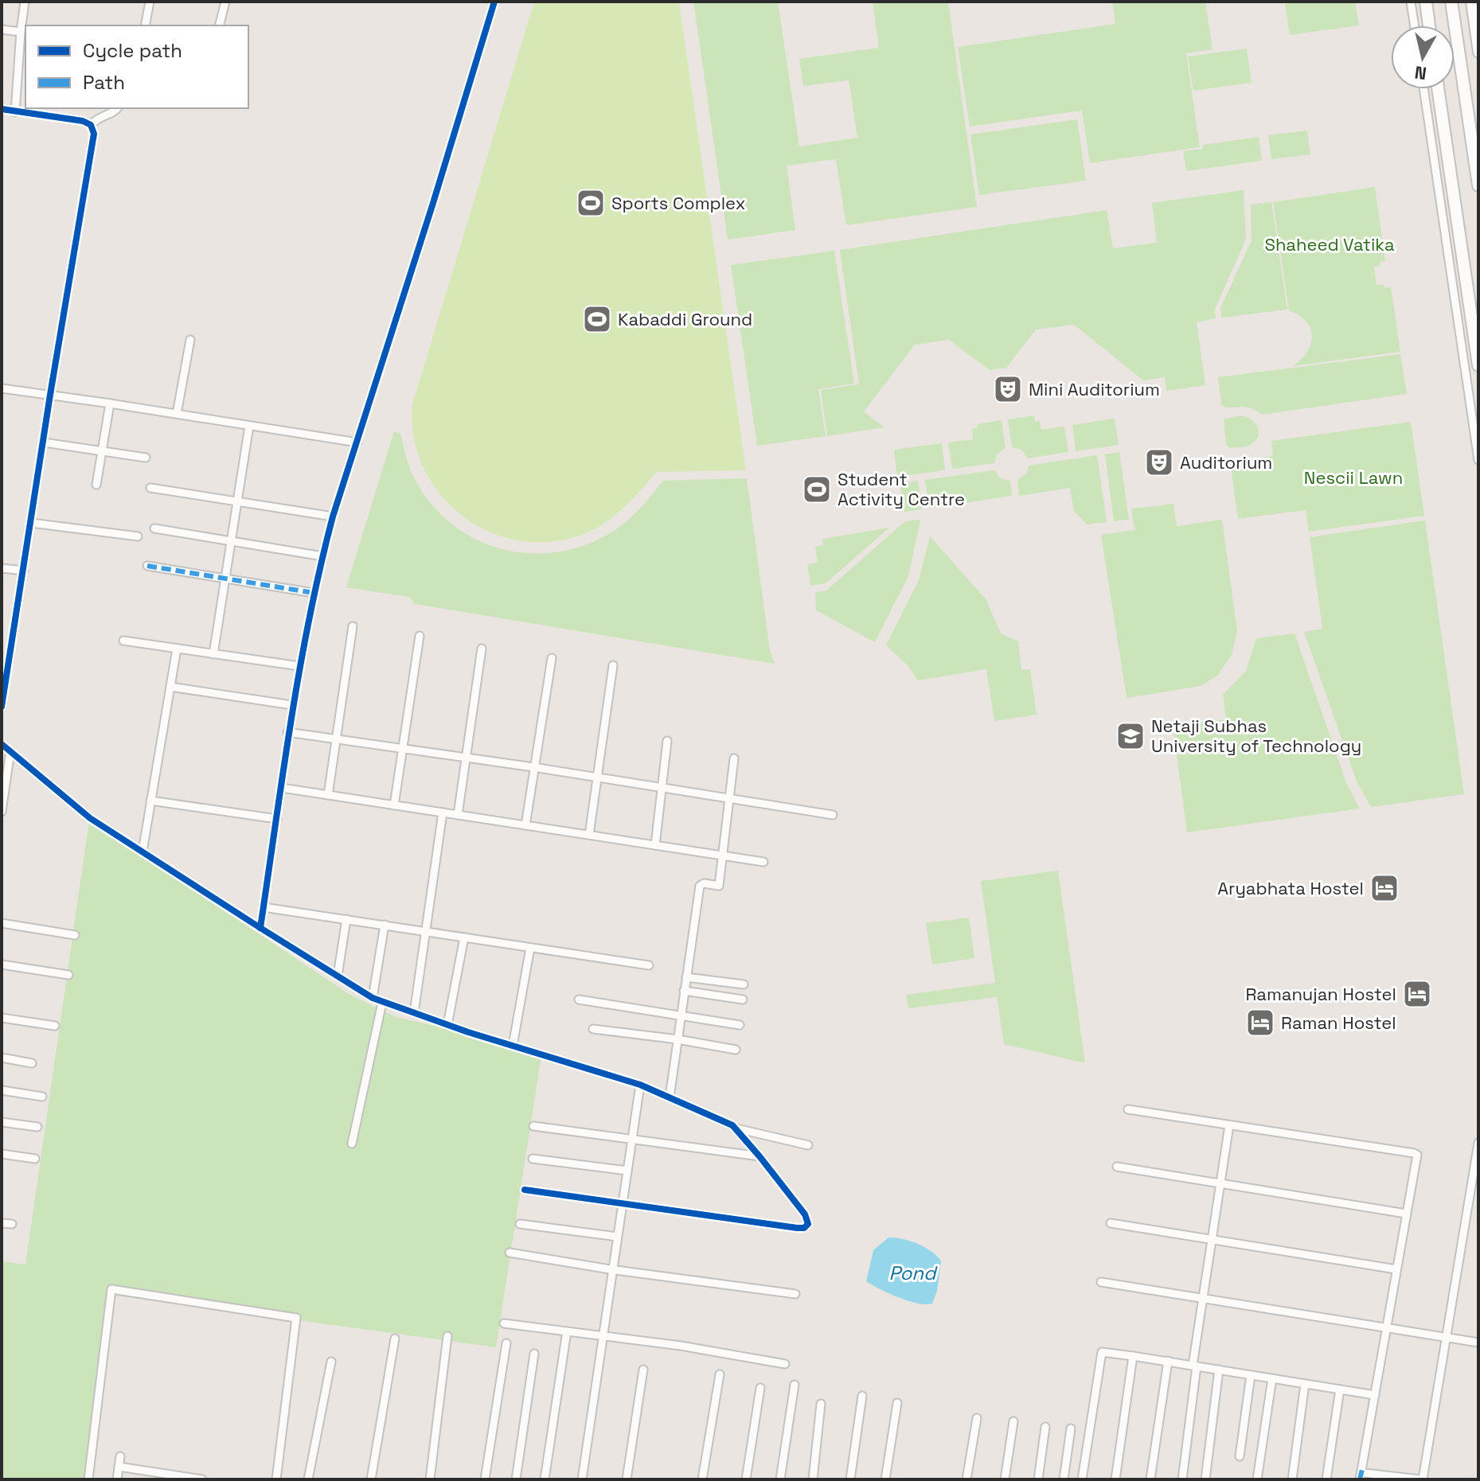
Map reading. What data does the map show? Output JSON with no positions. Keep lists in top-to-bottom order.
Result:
{
  "water": ["Pond"],
  "parks": ["Shaheed Vatika", "Nescii Lawn"],
  "places": {
    "sports": ["Sports Complex", "Kabaddi Ground", "Student Activity Centre"],
    "theatre": ["Mini Auditorium", "Auditorium"],
    "school or university": ["Netaji Subhas University of Technology"],
    "hotel": ["Aryabhata Hostel", "Ramanujan Hostel", "Raman Hostel"]
  },
  "legend": ["Cycle path", "Path"],
  "north": "bottom"
}
